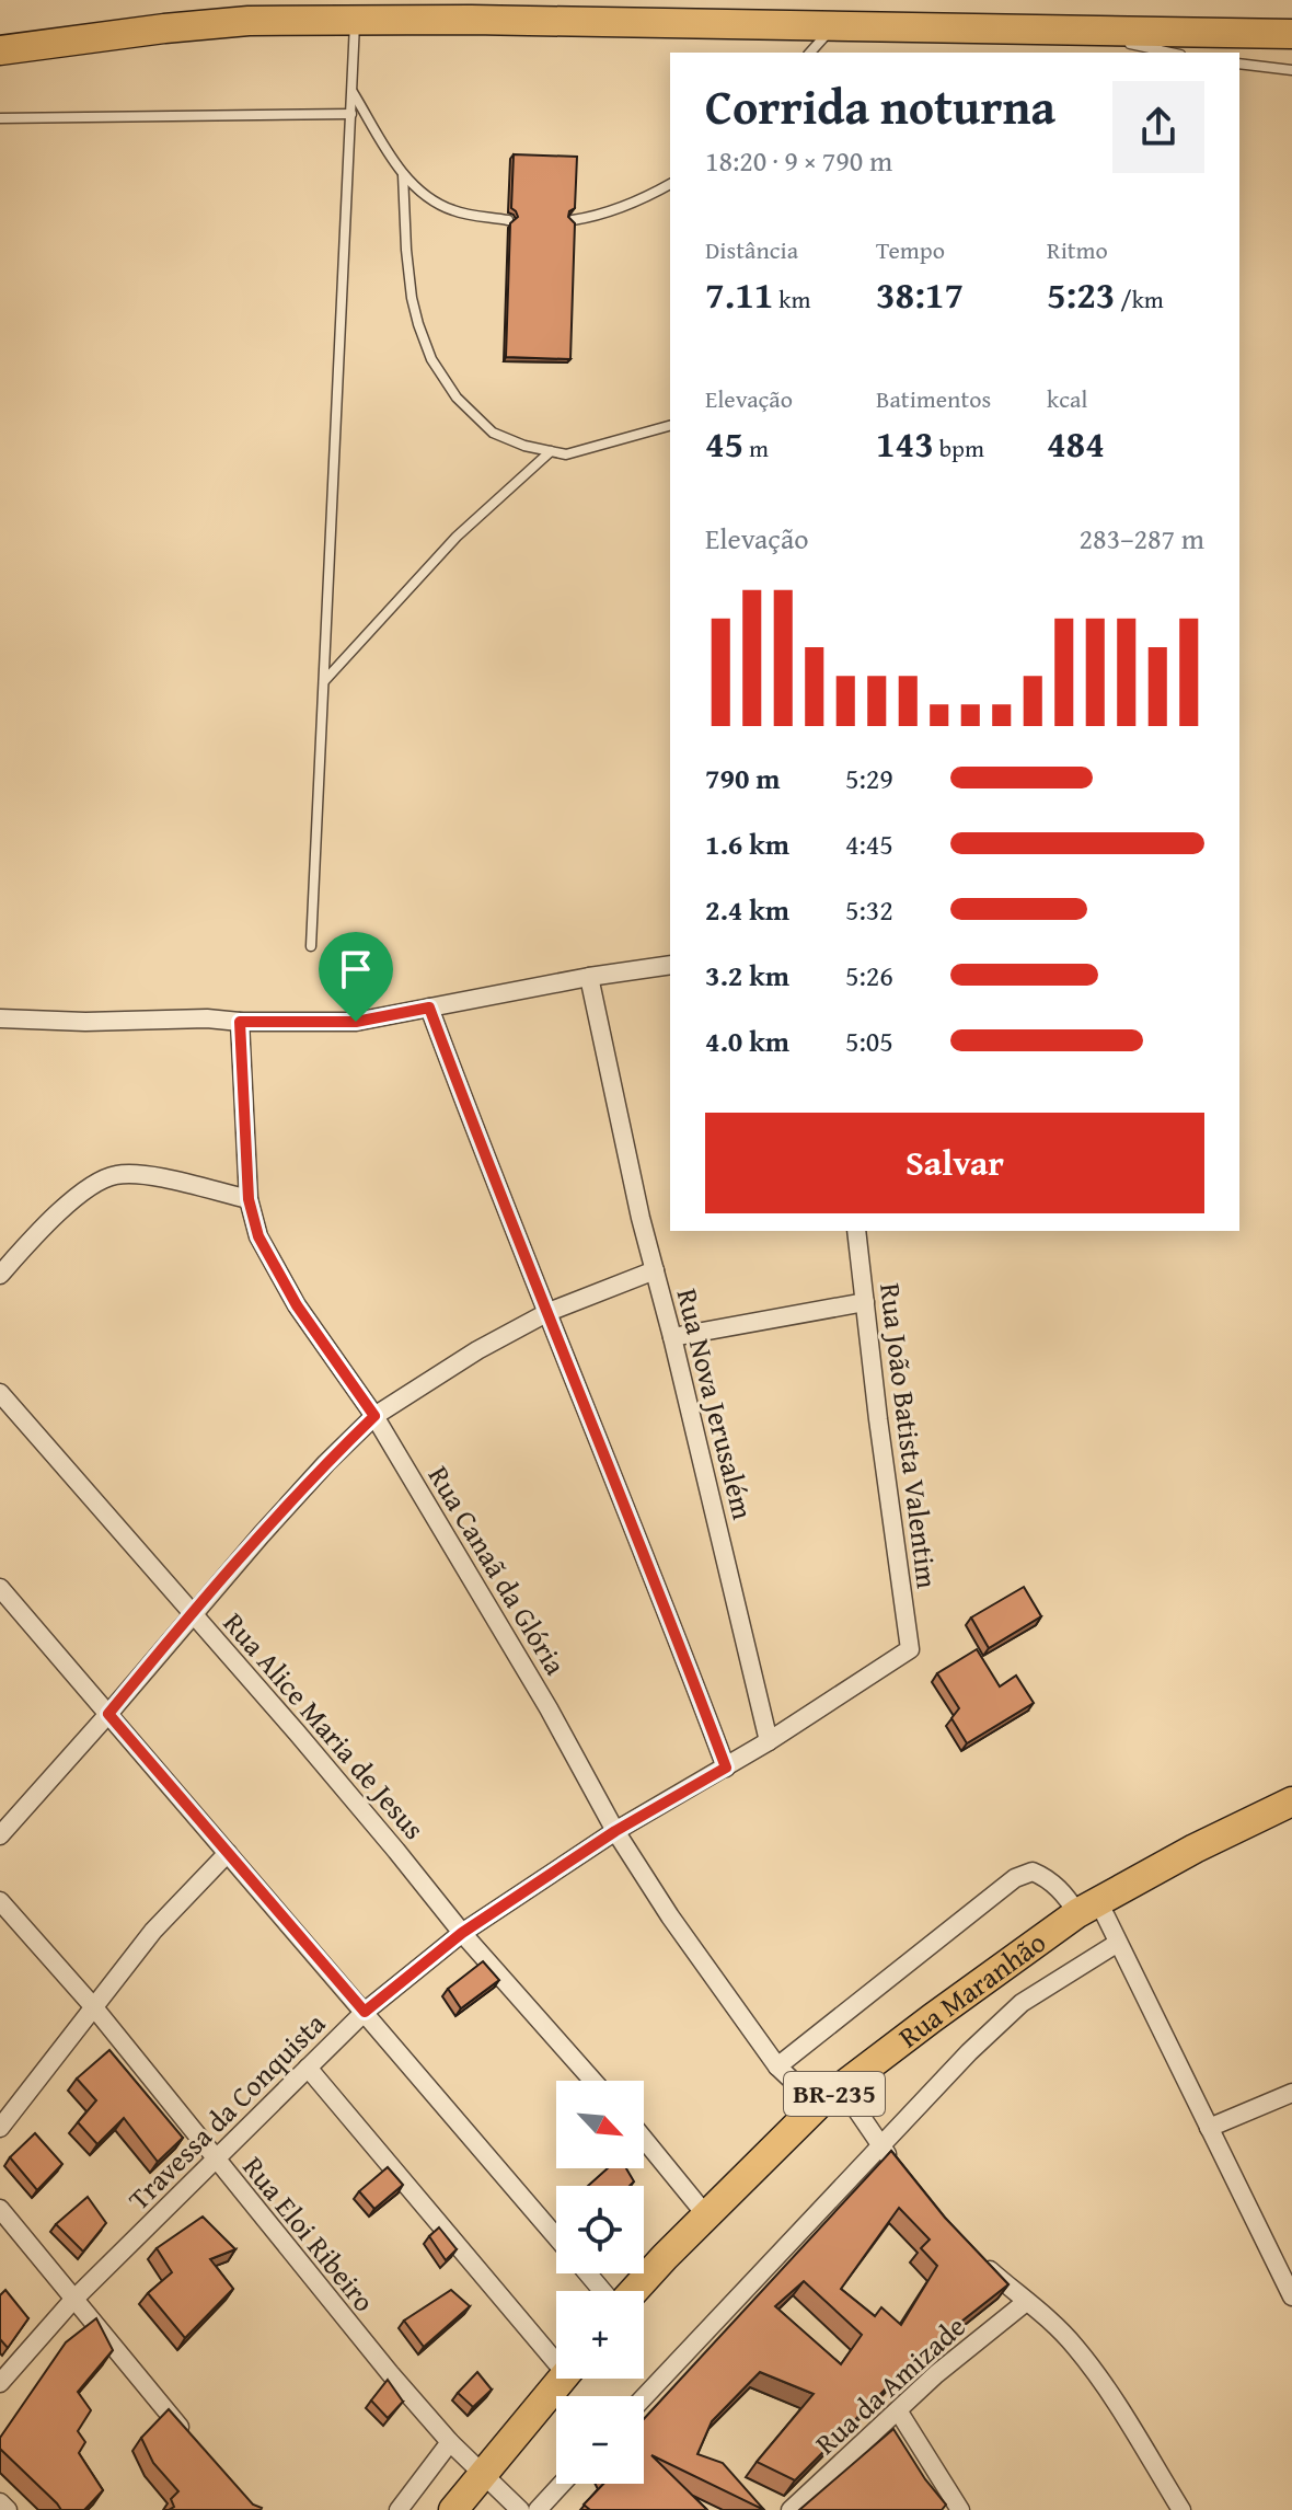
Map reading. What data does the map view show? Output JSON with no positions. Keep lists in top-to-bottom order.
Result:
{
  "streets": {
    "highway": ["Rua Maranhão", "BR-235"],
    "street": [
      "Rua Nova Jerusalém",
      "Rua João Batista Valentim",
      "Rua Canaã da Glória",
      "Rua Alice Maria de Jesus",
      "Travessa da Conquista",
      "Rua Eloi Ribeiro",
      "Rua da Amizade"
    ]
  },
  "crossings": [
    ["Rua Nova Jerusalém", "Travessa da Conquista"],
    ["Rua João Batista Valentim", "Travessa da Conquista"],
    ["Rua Canaã da Glória", "Rua Maranhão"],
    ["Rua Canaã da Glória", "Travessa da Conquista"],
    ["Rua Alice Maria de Jesus", "Travessa da Conquista"],
    ["Travessa da Conquista", "Rua Eloi Ribeiro"]
  ],
  "north": "bottom right",
  "page": {
    "heading": ["Corrida noturna", "18:20 · 9 × 790 m"],
    "stats": [
      ["Distância", "7.11 km"],
      ["Tempo", "38:17"],
      ["Ritmo", "5:23 /km"],
      ["Elevação", "45 m"],
      ["Batimentos", "143 bpm"],
      ["kcal", "484"]
    ],
    "chart": ["Elevação", "283–287 m"],
    "list": [
      {
        "name": "790 m",
        "note": "5:29"
      },
      {
        "name": "1.6 km",
        "note": "4:45"
      },
      {
        "name": "2.4 km",
        "note": "5:32"
      },
      {
        "name": "3.2 km",
        "note": "5:26"
      },
      {
        "name": "4.0 km",
        "note": "5:05"
      }
    ],
    "buttons": "Salvar",
    "map_buttons": ["+", "−"]
  }
}
